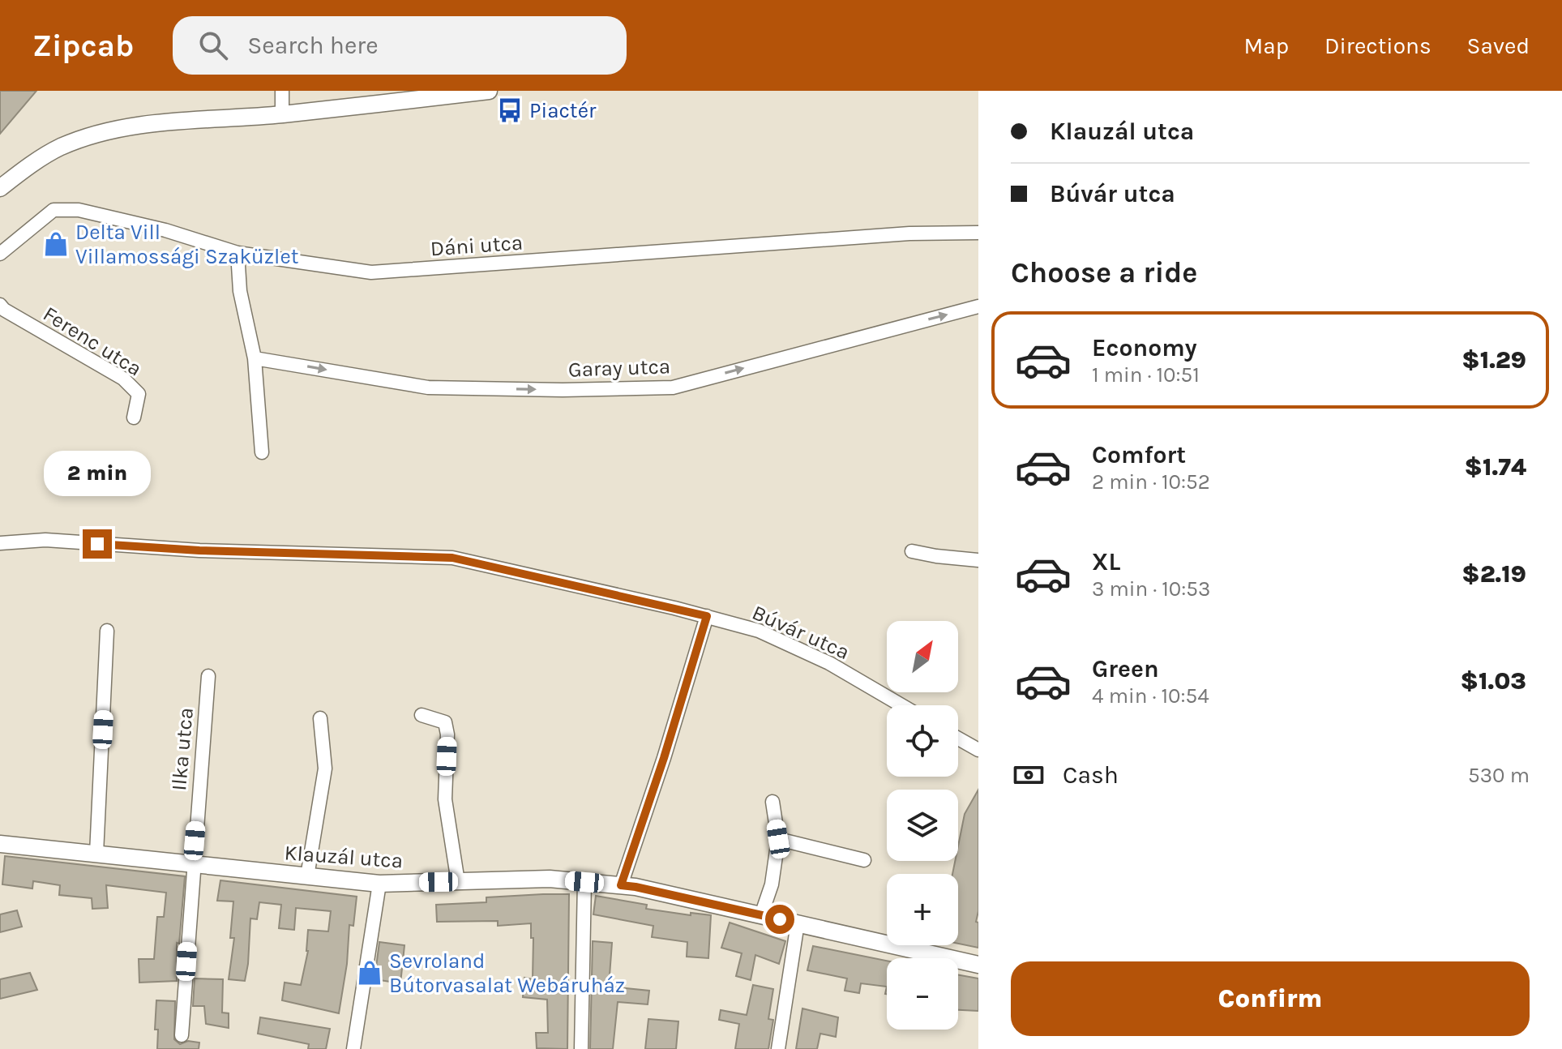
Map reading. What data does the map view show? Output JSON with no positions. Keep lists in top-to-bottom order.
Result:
{
  "streets": {
    "street": [
      "Dáni utca",
      "Ferenc utca",
      "Garay utca",
      "Búvár utca",
      "Ilka utca",
      "Klauzál utca"
    ]
  },
  "crossings": [
    ["Ilka utca", "Klauzál utca"]
  ],
  "one_way": ["Garay utca"],
  "places": {
    "bus stop": ["Piactér"],
    "shop": ["Delta Vill Villamossági Szaküzlet", "Sevroland Bútorvasalat Webáruház"]
  },
  "north": "top right",
  "page": {
    "header": "Zipcab",
    "search": "Search here",
    "nav": ["Map", "Directions", "Saved"],
    "banner": ["Klauzál utca", "Búvár utca"],
    "heading": "Choose a ride",
    "list": [
      {
        "name": "Economy",
        "note": "1 min · 10:51",
        "value": "$1.29"
      },
      {
        "name": "Comfort",
        "note": "2 min · 10:52",
        "value": "$1.74"
      },
      {
        "name": "XL",
        "note": "3 min · 10:53",
        "value": "$2.19"
      },
      {
        "name": "Green",
        "note": "4 min · 10:54",
        "value": "$1.03"
      }
    ],
    "bubble": "2 min",
    "map_buttons": ["+", "−"],
    "pay": ["Cash", "530 m"],
    "buttons": "Confirm"
  }
}
